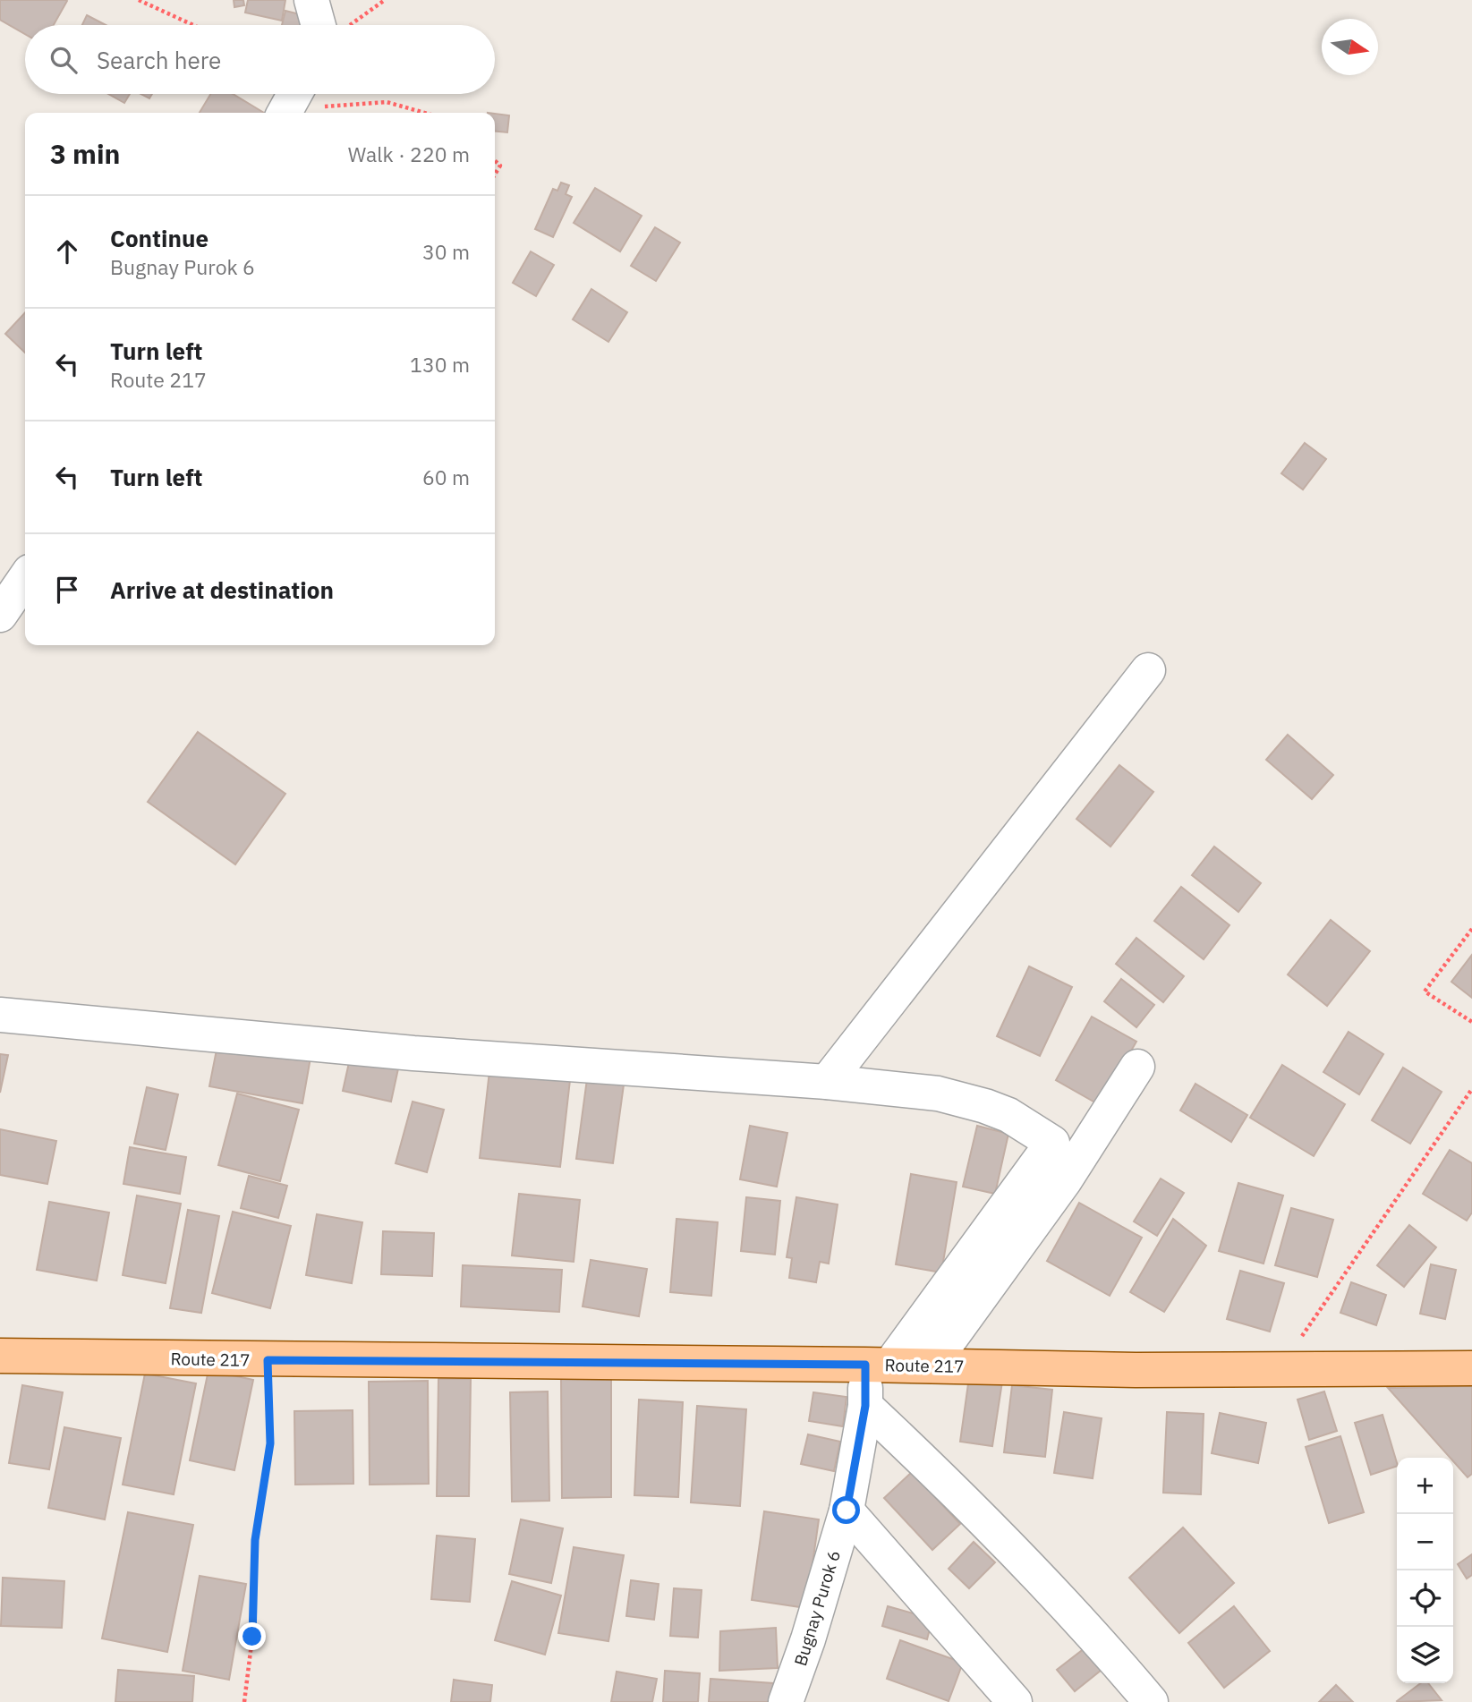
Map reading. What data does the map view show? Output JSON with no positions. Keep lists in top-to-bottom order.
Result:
{
  "streets": {
    "main road": ["Route 217"],
    "street": ["Bugnay Purok 6"]
  },
  "crossings": [
    ["Route 217", "Bugnay Purok 6"]
  ],
  "north": "right",
  "page": {
    "search": "Search here",
    "heading": ["3 min", "Walk · 220 m"],
    "list": [
      ["Continue", "Bugnay Purok 6", "30 m"],
      ["Turn left", "Route 217", "130 m"],
      ["Turn left", "60 m"],
      "Arrive at destination"
    ],
    "map_buttons": ["+", "−"]
  }
}
